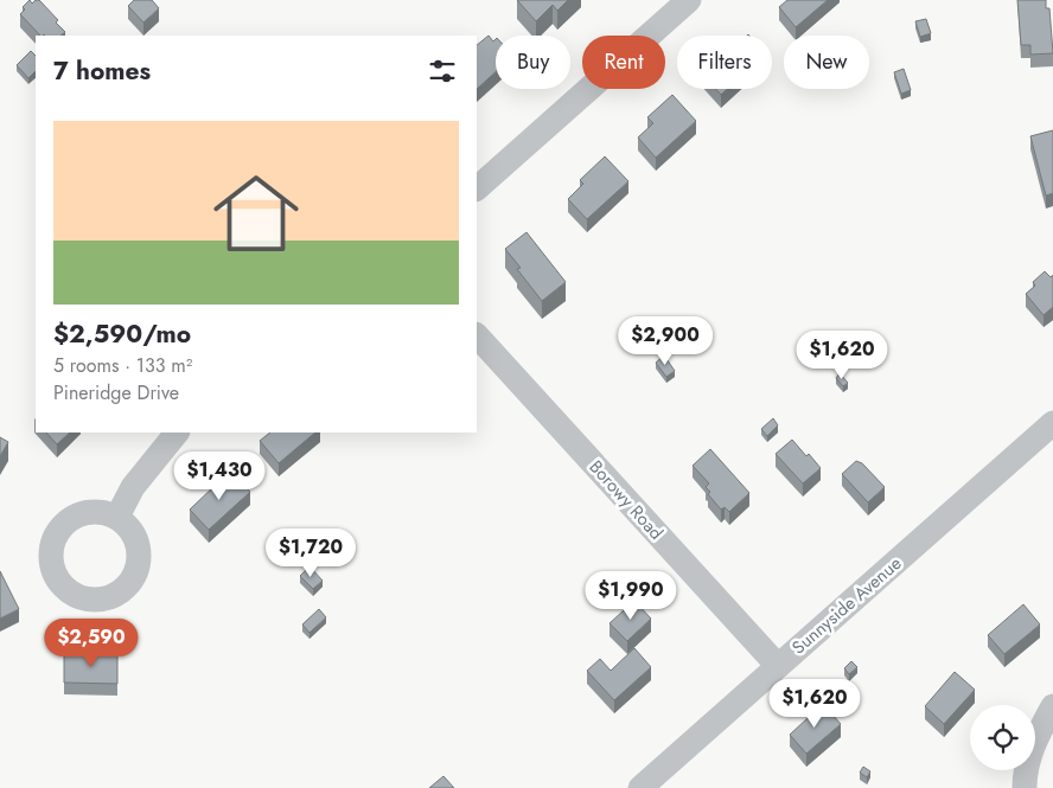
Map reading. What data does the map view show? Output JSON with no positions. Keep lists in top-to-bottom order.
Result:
{
  "streets": {
    "street": ["Borowy Road", "Sunnyside Avenue"]
  },
  "crossings": [
    ["Borowy Road", "Sunnyside Avenue"]
  ],
  "page": {
    "chip": [
      "Buy",
      "Rent",
      "Filters",
      "New"
    ],
    "heading": "7 homes",
    "list": [
      {
        "name": "$2,590/mo",
        "note": "5 rooms · 133 m² · Pineridge Drive"
      }
    ],
    "price": [
      "$2,900",
      "$1,620",
      "$1,430",
      "$1,720",
      "$1,990",
      "$2,590",
      "$1,620"
    ]
  }
}
